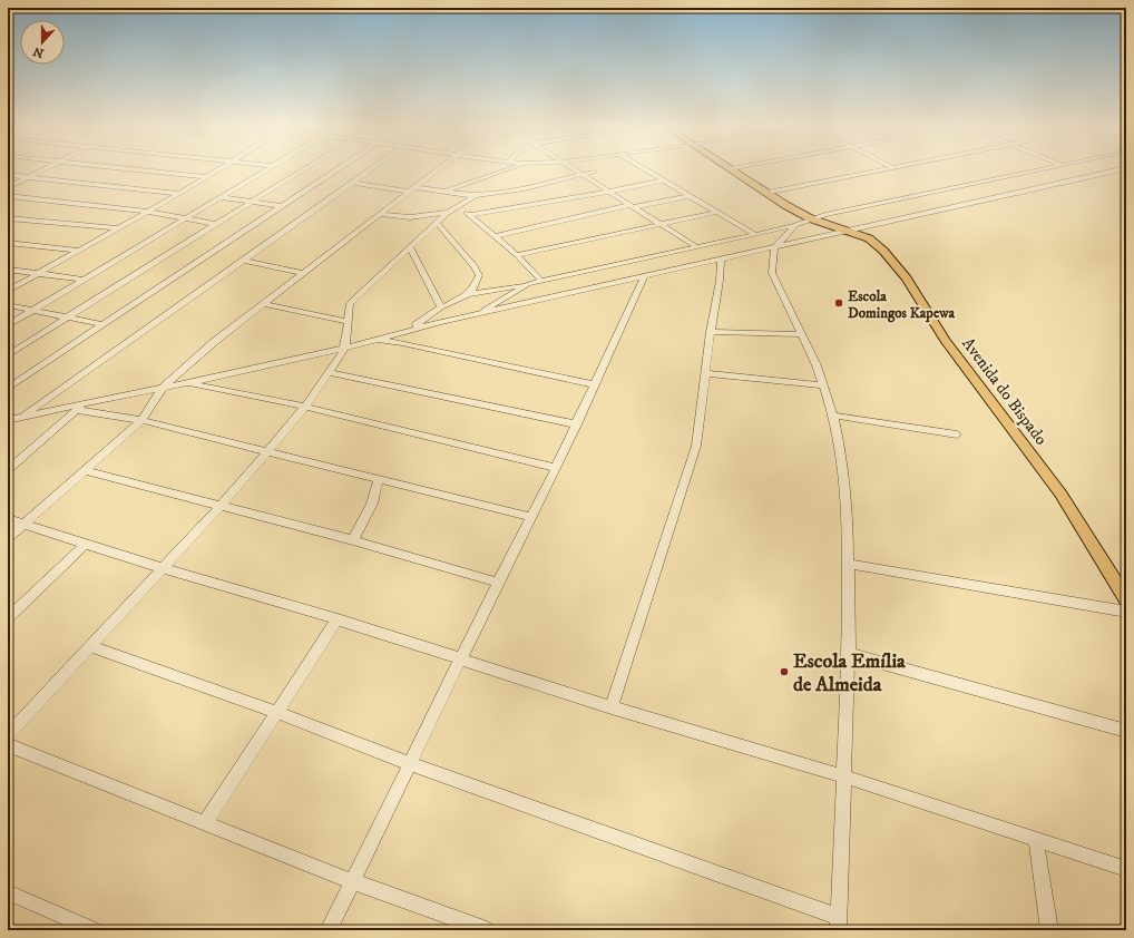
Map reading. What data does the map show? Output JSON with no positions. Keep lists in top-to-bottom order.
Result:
{
  "streets": {
    "main road": ["Avenida do Bispado"]
  },
  "places": ["Escola Domingos Kapewa", "Escola Emília de Almeida"],
  "north": "bottom"
}
